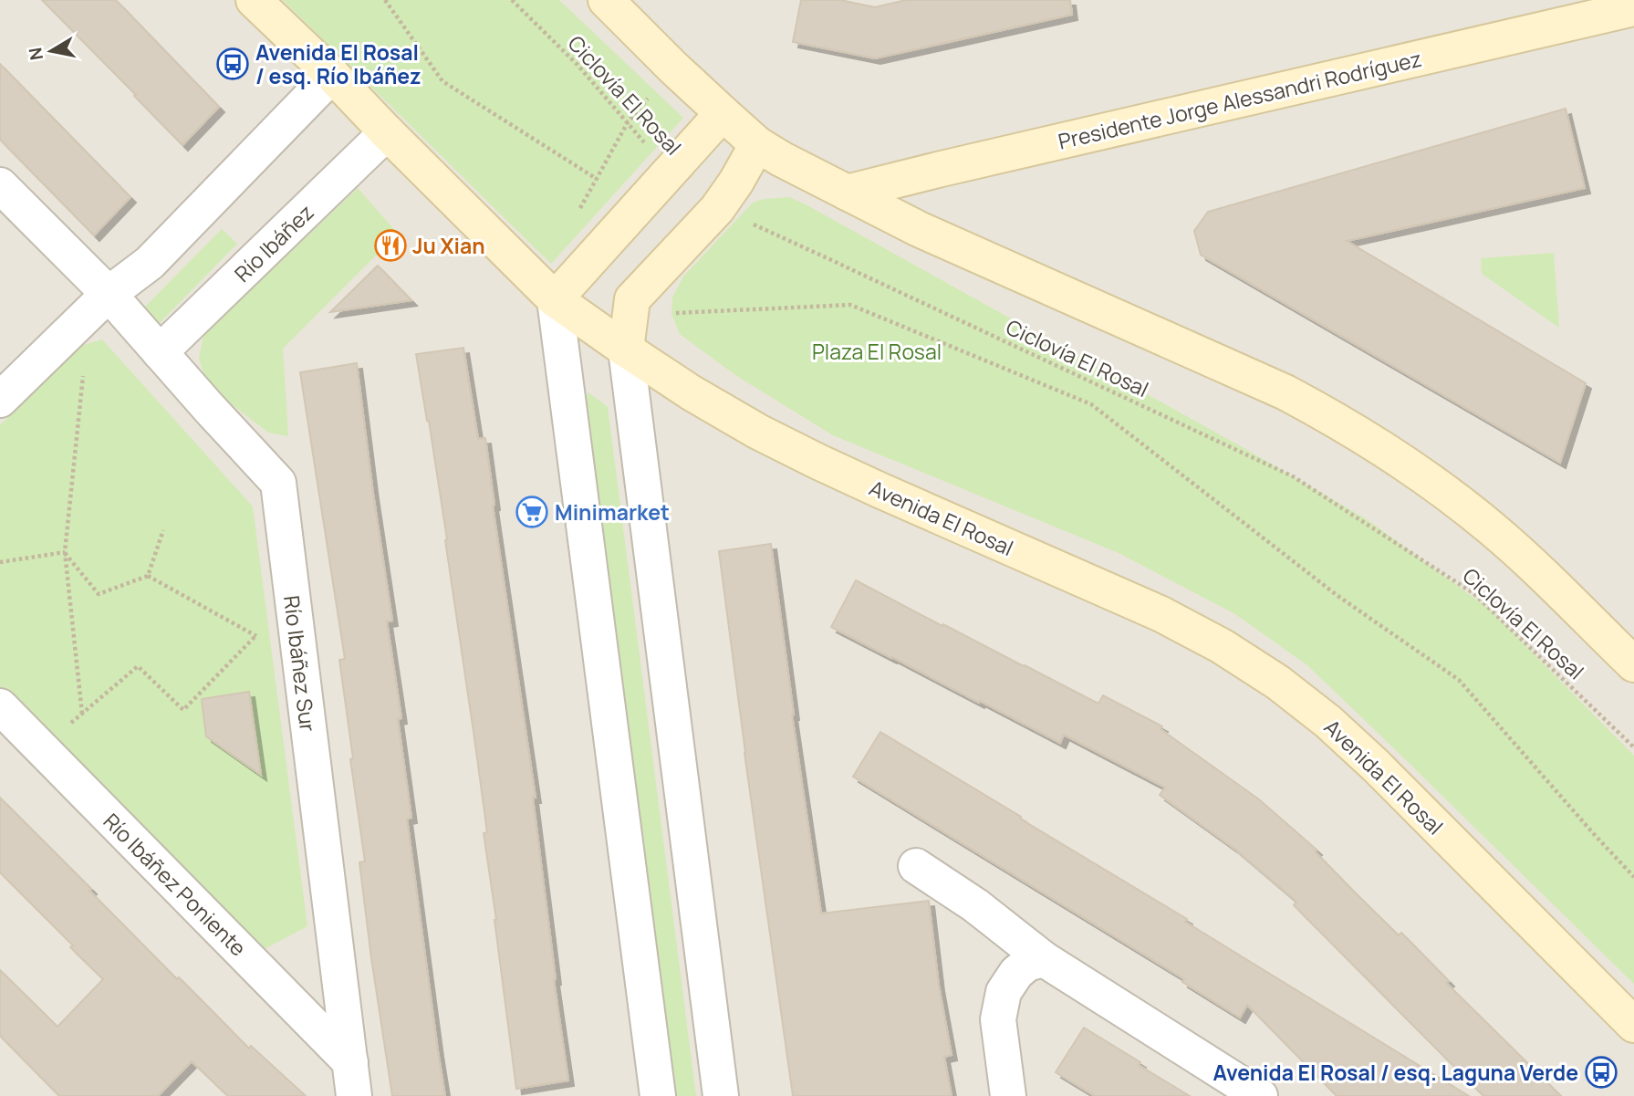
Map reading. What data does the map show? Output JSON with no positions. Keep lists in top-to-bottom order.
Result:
{
  "streets": {
    "street": [
      "Presidente Jorge Alessandri Rodríguez",
      "Río Ibáñez",
      "Avenida El Rosal",
      "Río Ibáñez Sur",
      "Río Ibáñez Poniente"
    ],
    "path": ["Ciclovía El Rosal"]
  },
  "crossings": [
    ["Río Ibáñez", "Avenida El Rosal"],
    ["Río Ibáñez", "Río Ibáñez Sur"],
    ["Río Ibáñez Sur", "Río Ibáñez Poniente"]
  ],
  "parks": ["Plaza El Rosal"],
  "places": {
    "bus stop": ["Avenida El Rosal / esq. Río Ibáñez", "Avenida El Rosal / esq. Laguna Verde"],
    "restaurant": ["Ju Xian"],
    "supermarket": ["Minimarket"]
  },
  "north": "left"
}
